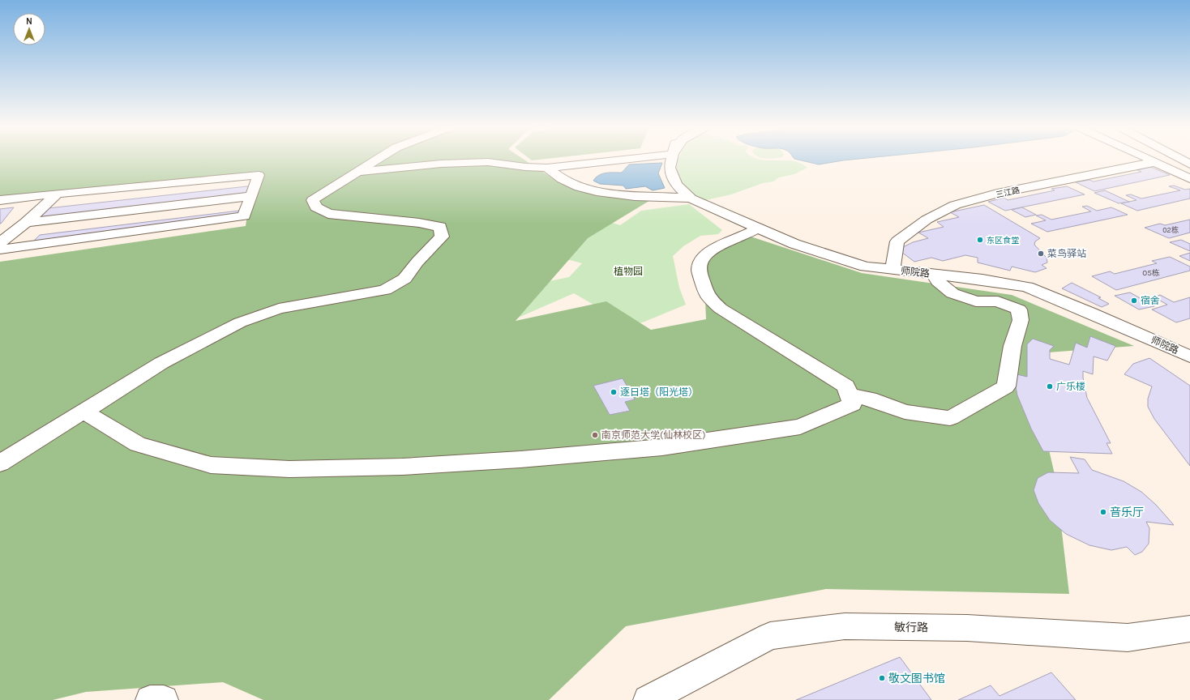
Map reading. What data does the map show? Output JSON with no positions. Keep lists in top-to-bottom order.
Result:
{
  "streets": {
    "street": ["三江路", "师院路", "敏行路"]
  },
  "crossings": [
    ["三江路", "师院路"]
  ],
  "parks": ["植物园"],
  "places": [
    "东区食堂",
    "菜鸟驿站",
    "宿舍",
    "广乐楼",
    "逐日塔（阳光塔）",
    "南京师范大学(仙林校区)",
    "音乐厅",
    "敬文图书馆"
  ],
  "house_numbers": ["02栋", "05栋"],
  "north": "top"
}
